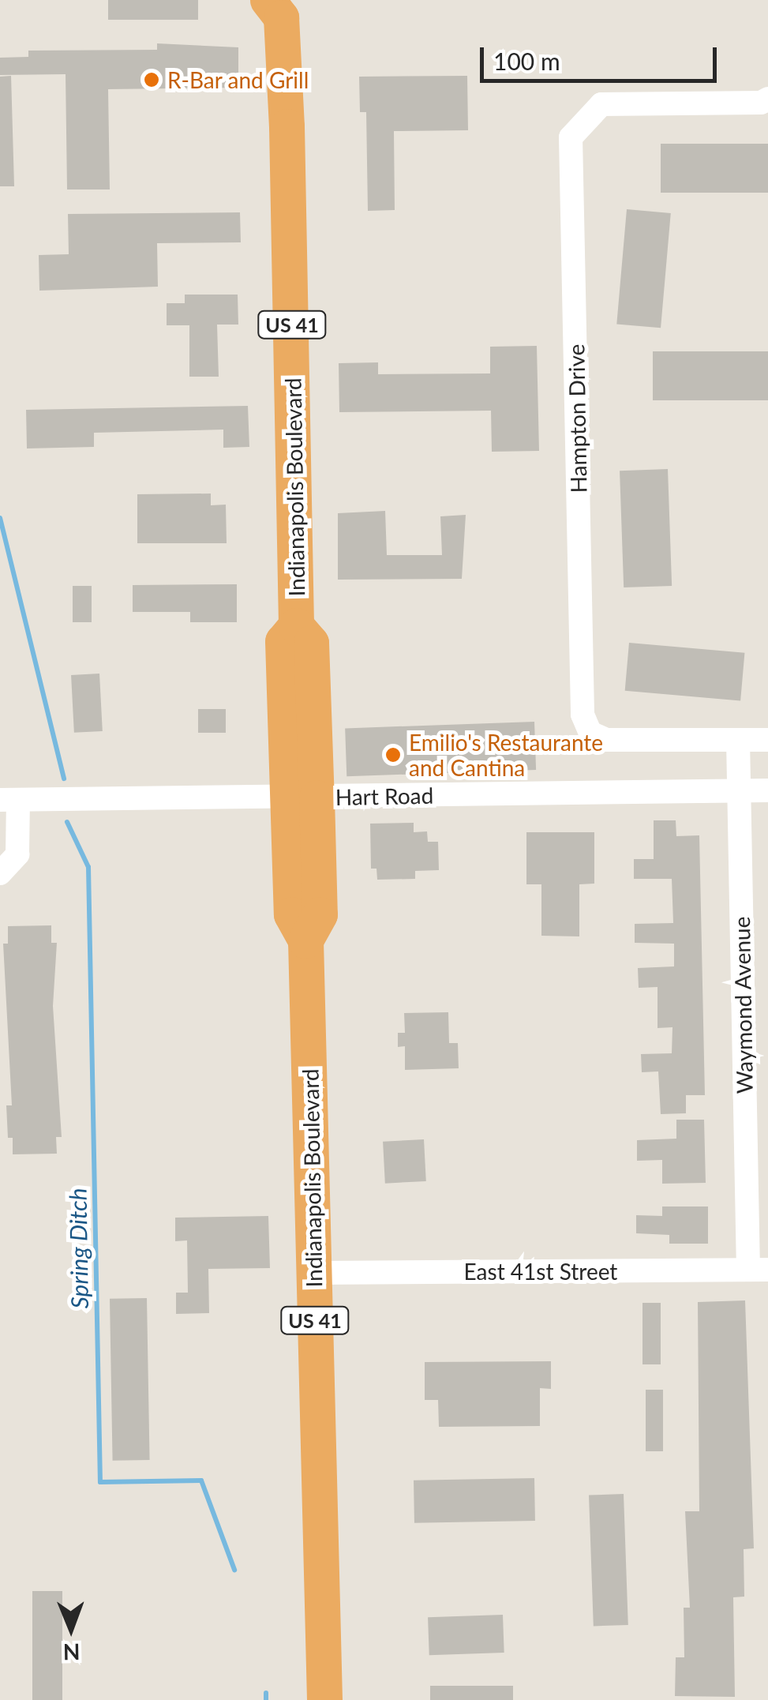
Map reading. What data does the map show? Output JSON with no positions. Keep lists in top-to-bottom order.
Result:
{
  "streets": {
    "highway": ["US 41", "Indianapolis Boulevard"],
    "street": [
      "Hampton Drive",
      "Hart Road",
      "Waymond Avenue",
      "East 41st Street"
    ]
  },
  "crossings": [
    ["Hampton Drive", "Waymond Avenue"],
    ["Indianapolis Boulevard", "Hart Road"],
    ["Indianapolis Boulevard", "East 41st Street"],
    ["Hart Road", "Waymond Avenue"],
    ["Waymond Avenue", "East 41st Street"]
  ],
  "water": ["Spring Ditch"],
  "places": ["R-Bar and Grill", "Emilio's Restaurante and Cantina"],
  "scale_bar": "100 m",
  "north": "bottom"
}
